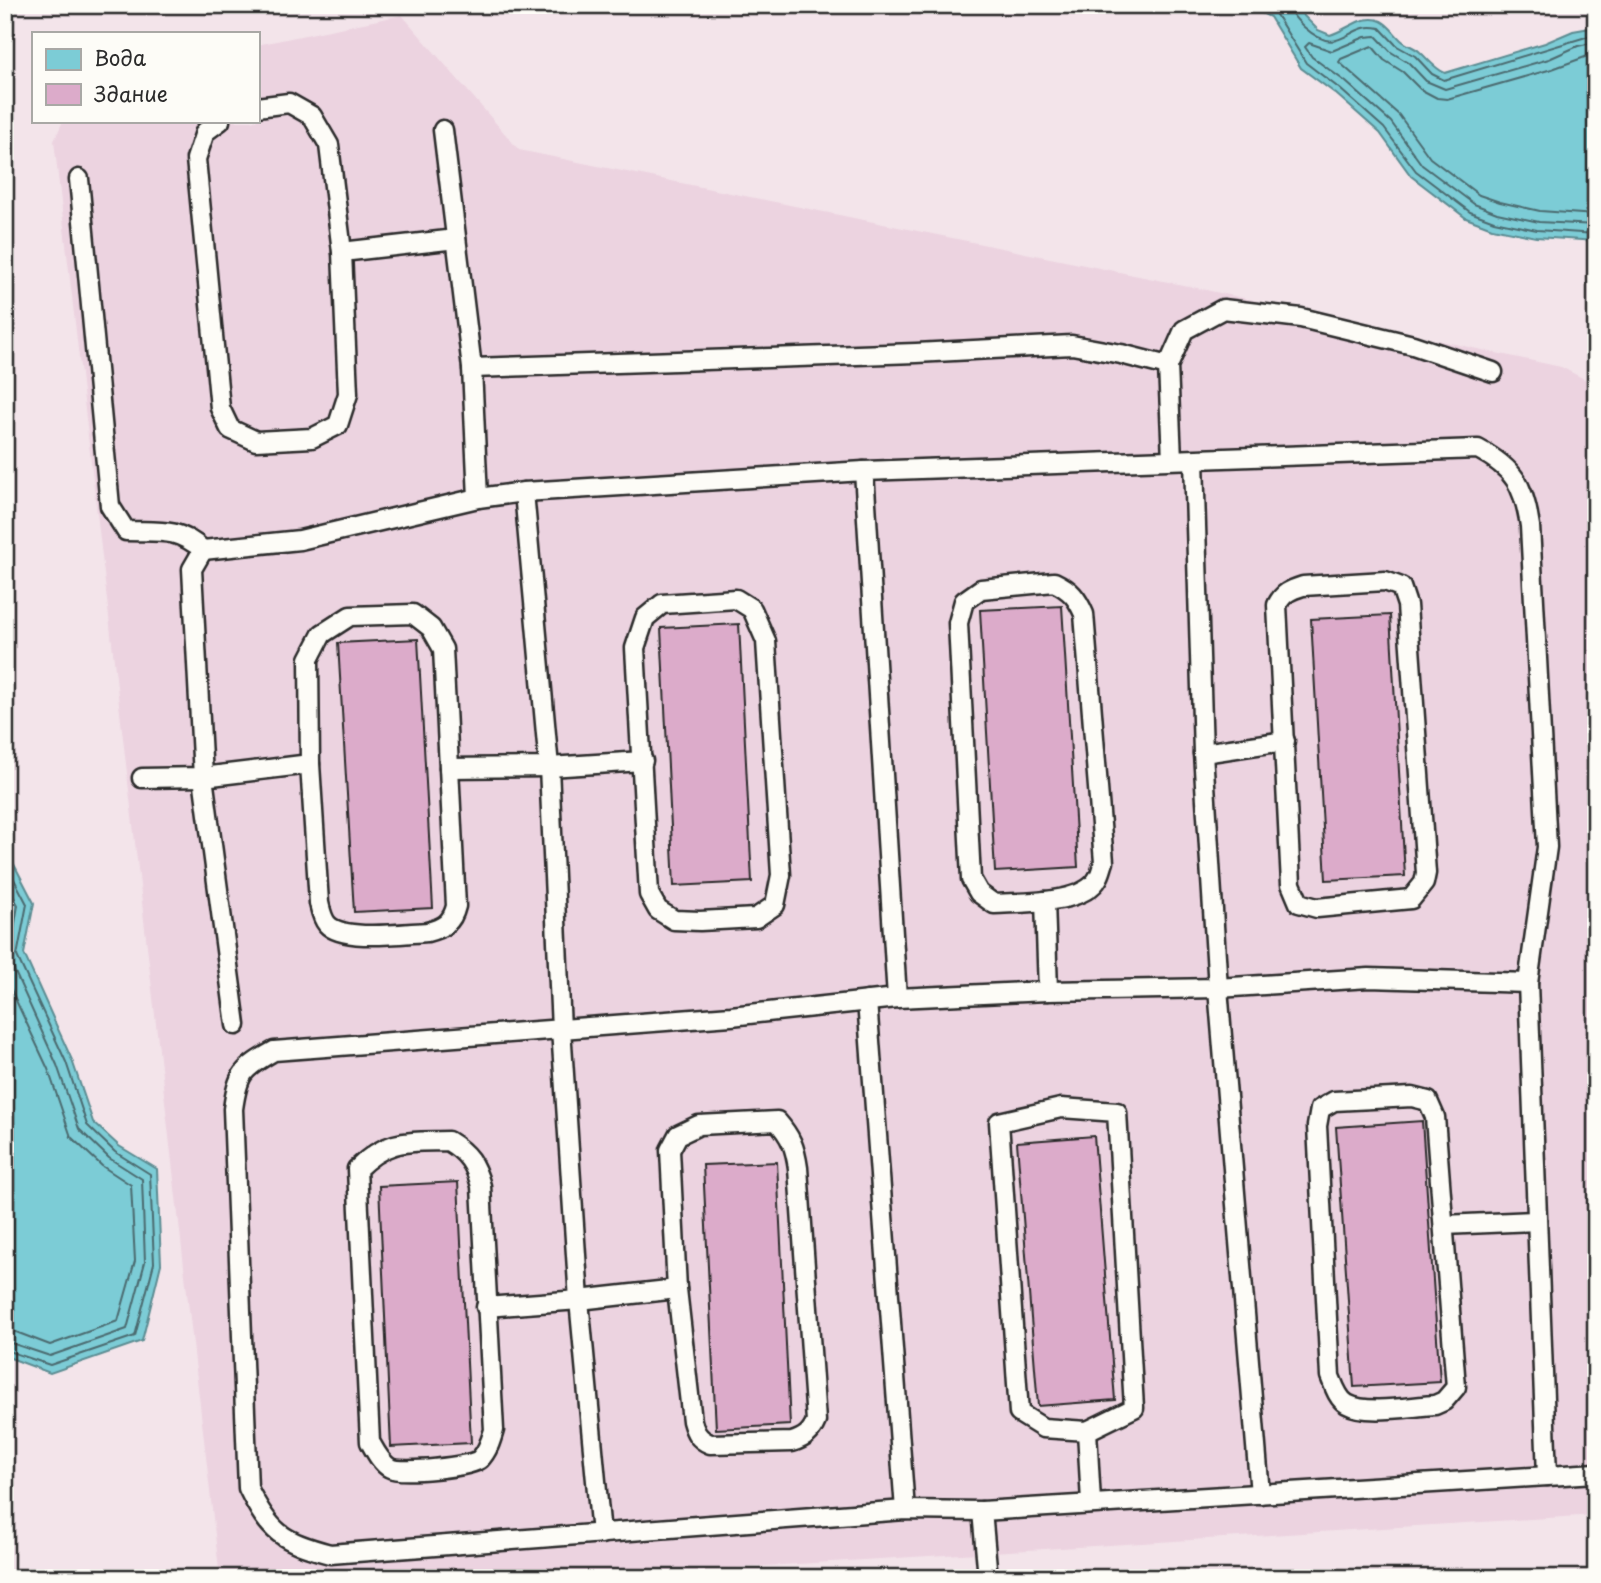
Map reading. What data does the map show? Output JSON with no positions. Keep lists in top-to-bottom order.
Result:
{
  "legend": ["Вода", "Здание"]
}
